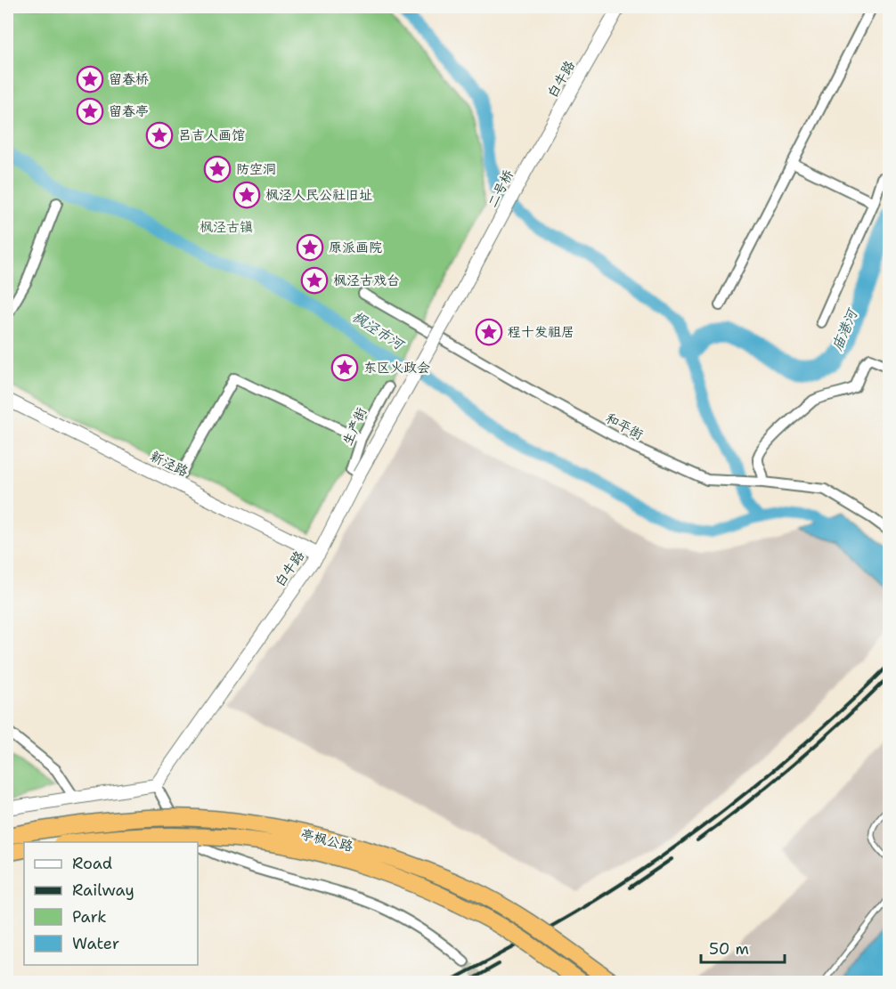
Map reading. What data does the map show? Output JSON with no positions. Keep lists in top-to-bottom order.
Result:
{
  "streets": {
    "highway": ["亭枫公路"],
    "street": [
      "白牛路",
      "二号桥",
      "生产街",
      "和平街",
      "新泾路"
    ]
  },
  "crossings": [
    ["白牛路", "二号桥"],
    ["白牛路", "生产街"],
    ["白牛路", "新泾路"]
  ],
  "water": ["枫泾市河", "庙港河"],
  "parks": ["枫泾古镇"],
  "places": {
    "place": [
      "留春桥",
      "留春亭",
      "吕吉人画馆",
      "防空洞",
      "枫泾人民公社旧址",
      "原派画院",
      "枫泾古戏台",
      "程十发祖居",
      "东区火政会"
    ]
  },
  "legend": [
    "Road",
    "Railway",
    "Park",
    "Water"
  ],
  "scale_bar": "50 m"
}
